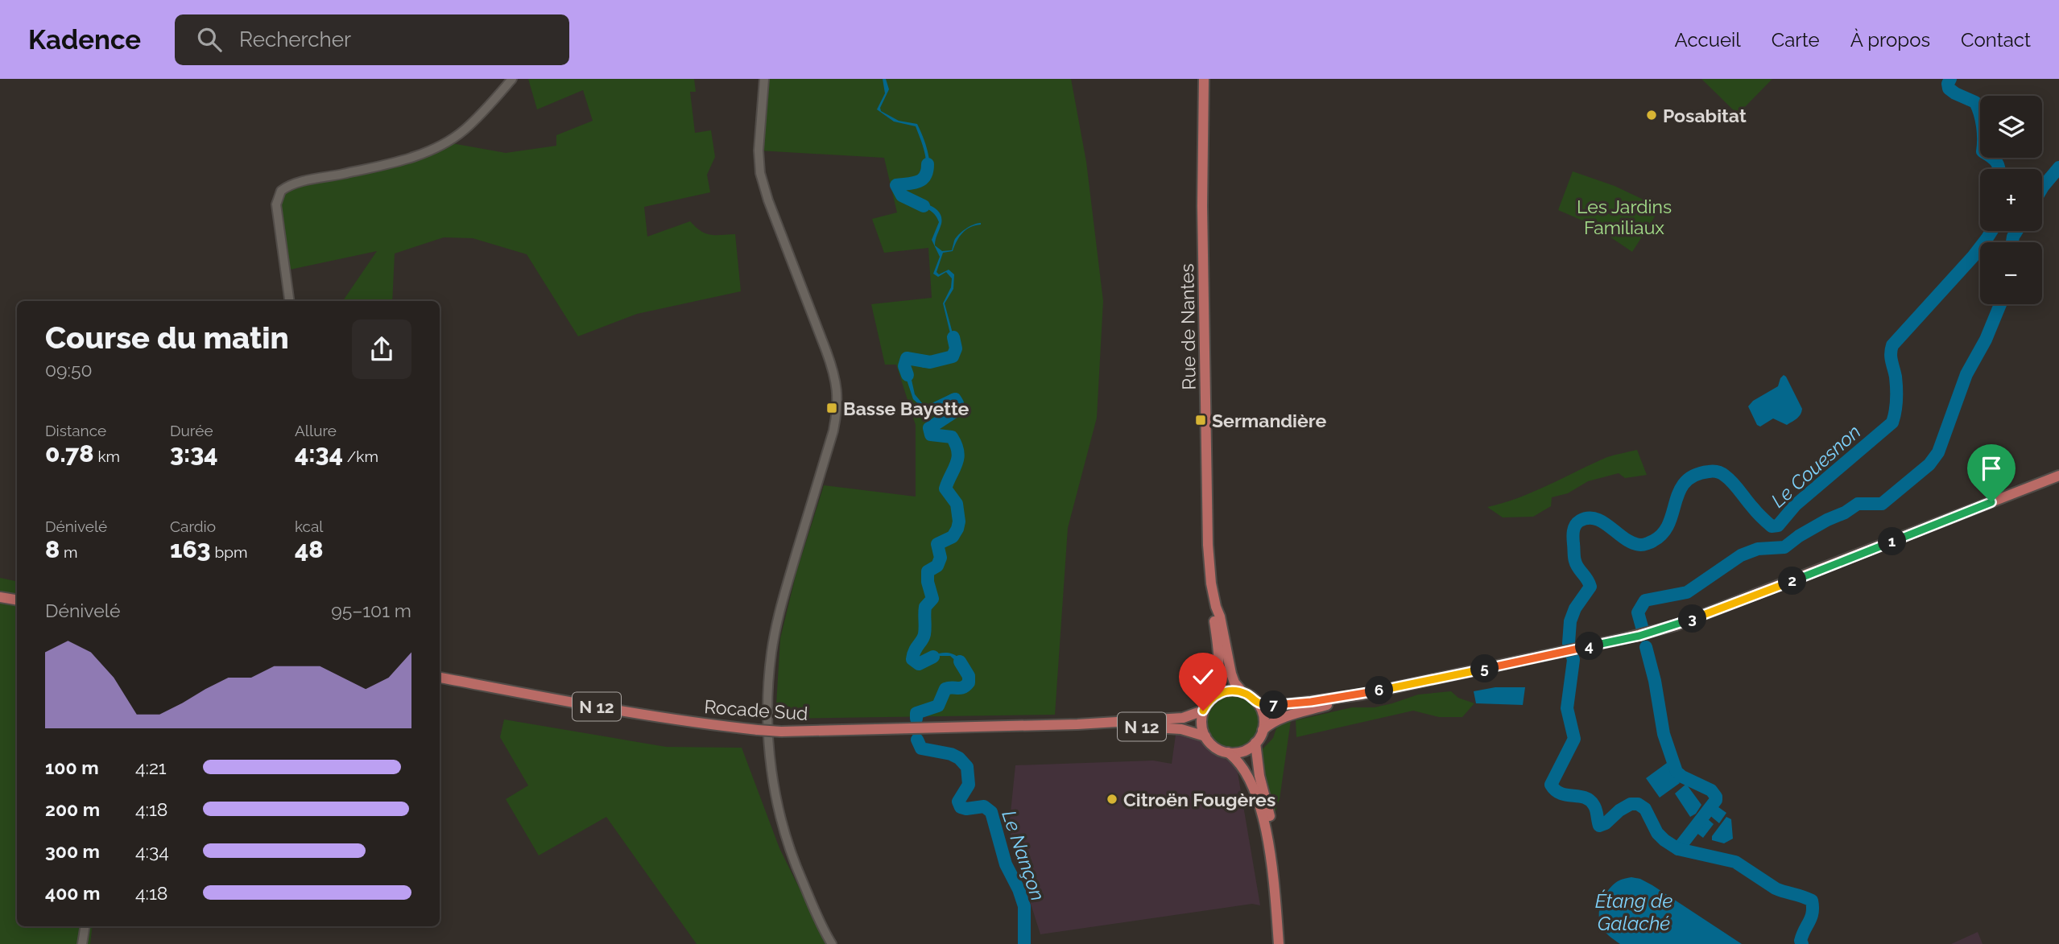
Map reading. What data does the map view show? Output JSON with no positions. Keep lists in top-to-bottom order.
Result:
{
  "streets": {
    "main road": ["Rue de Nantes", "N 12", "Rocade Sud"]
  },
  "crossings": [
    ["Rue de Nantes", "Rocade Sud"]
  ],
  "water": ["Le Couesnon", "Le Nançon", "Étang de Galaché"],
  "parks": ["Les Jardins Familiaux"],
  "places": {
    "other": ["Posabitat", "Citroën Fougères"],
    "transit": ["Basse Bayette", "Sermandière"]
  },
  "page": {
    "header": "Kadence",
    "search": "Rechercher",
    "nav": [
      "Accueil",
      "Carte",
      "À propos",
      "Contact"
    ],
    "map_buttons": ["+", "−"],
    "heading": ["Course du matin", "09:50"],
    "stats": [
      ["Distance", "0.78 km"],
      ["Durée", "3:34"],
      ["Allure", "4:34 /km"],
      ["Dénivelé", "8 m"],
      ["Cardio", "163 bpm"],
      ["kcal", "48"]
    ],
    "pins": [
      "1",
      "2",
      "3",
      "4",
      "5",
      "6",
      "7"
    ],
    "chart": ["Dénivelé", "95–101 m"],
    "list": [
      {
        "name": "100 m",
        "note": "4:21"
      },
      {
        "name": "200 m",
        "note": "4:18"
      },
      {
        "name": "300 m",
        "note": "4:34"
      },
      {
        "name": "400 m",
        "note": "4:18"
      }
    ]
  }
}
